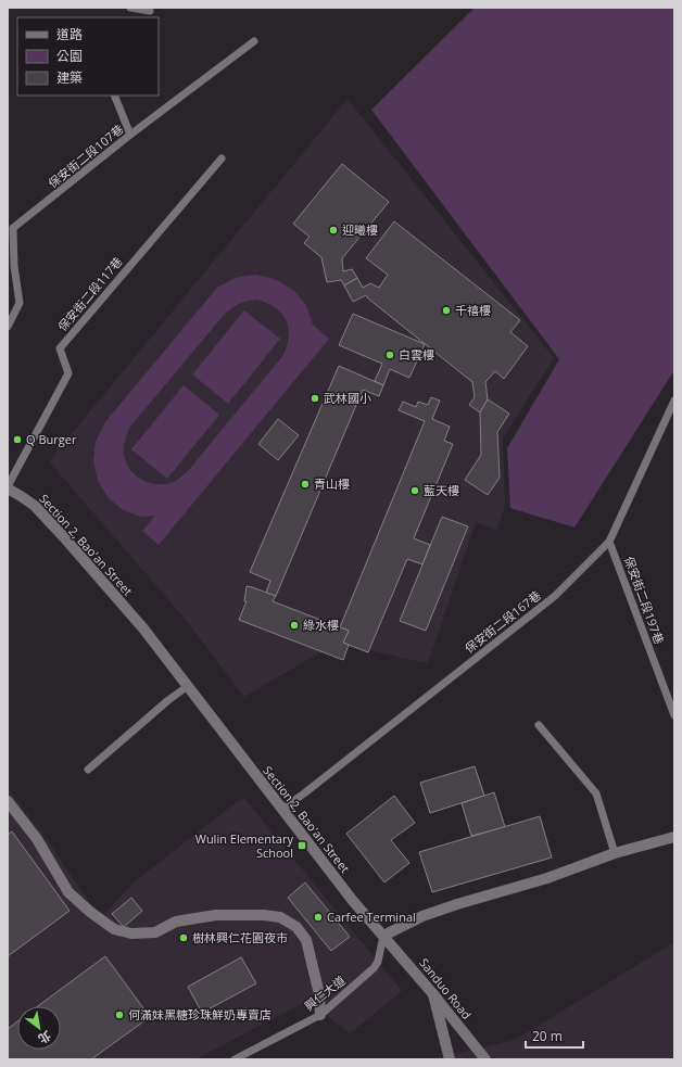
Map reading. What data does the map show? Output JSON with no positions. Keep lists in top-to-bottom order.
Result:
{
  "streets": {
    "street": ["Section 2, Bao'an Street", "Sanduo Road"],
    "lane": [
      "保安街二段107巷",
      "保安街二段117巷",
      "保安街二段197巷",
      "保安街二段167巷",
      "興仁大道"
    ]
  },
  "crossings": [
    ["保安街二段117巷", "Section 2, Bao'an Street"],
    ["Section 2, Bao'an Street", "保安街二段167巷"],
    ["Section 2, Bao'an Street", "Sanduo Road"],
    ["Section 2, Bao'an Street", "興仁大道"],
    ["保安街二段197巷", "保安街二段167巷"],
    ["Sanduo Road", "興仁大道"]
  ],
  "places": {
    "other": [
      "迎曦樓",
      "千禧樓",
      "白雲樓",
      "武林國小",
      "Q Burger",
      "青山樓",
      "藍天樓",
      "綠水樓",
      "Carfee Terminal",
      "樹林興仁花園夜市",
      "何滿妹黑糖珍珠鮮奶專賣店"
    ],
    "transit": ["Wulin Elementary School"]
  },
  "legend": ["道路", "公園", "建築"],
  "scale_bar": "20 m",
  "north": "bottom right"
}
